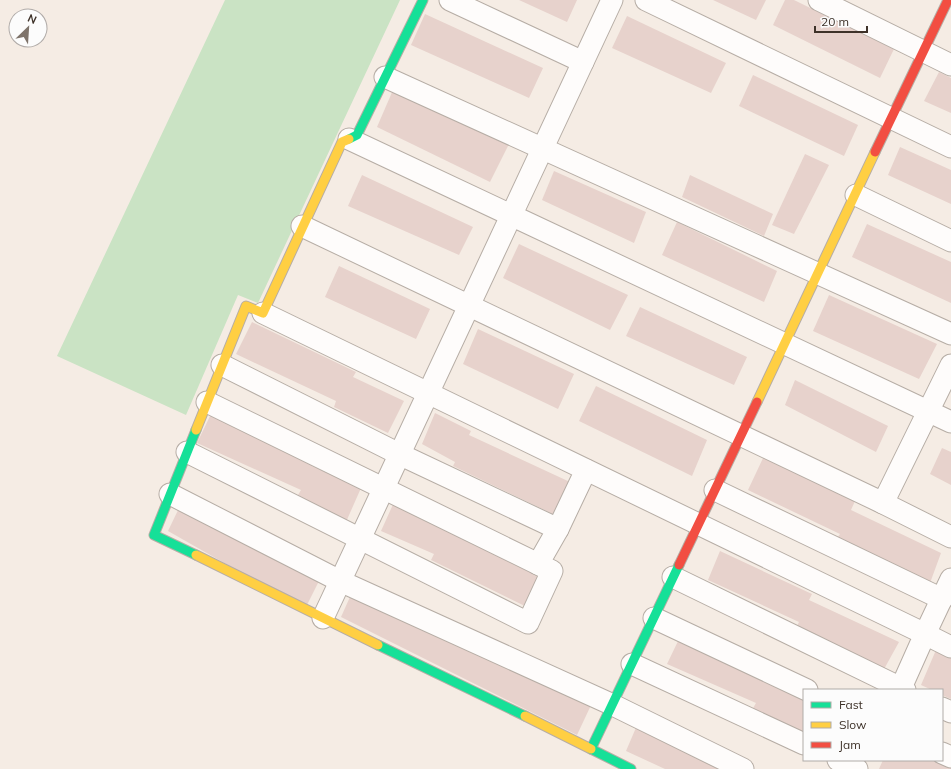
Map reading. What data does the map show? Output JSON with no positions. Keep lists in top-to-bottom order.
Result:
{
  "legend": ["Fast", "Slow", "Jam"],
  "scale_bar": "20 m",
  "north": "top right"
}
